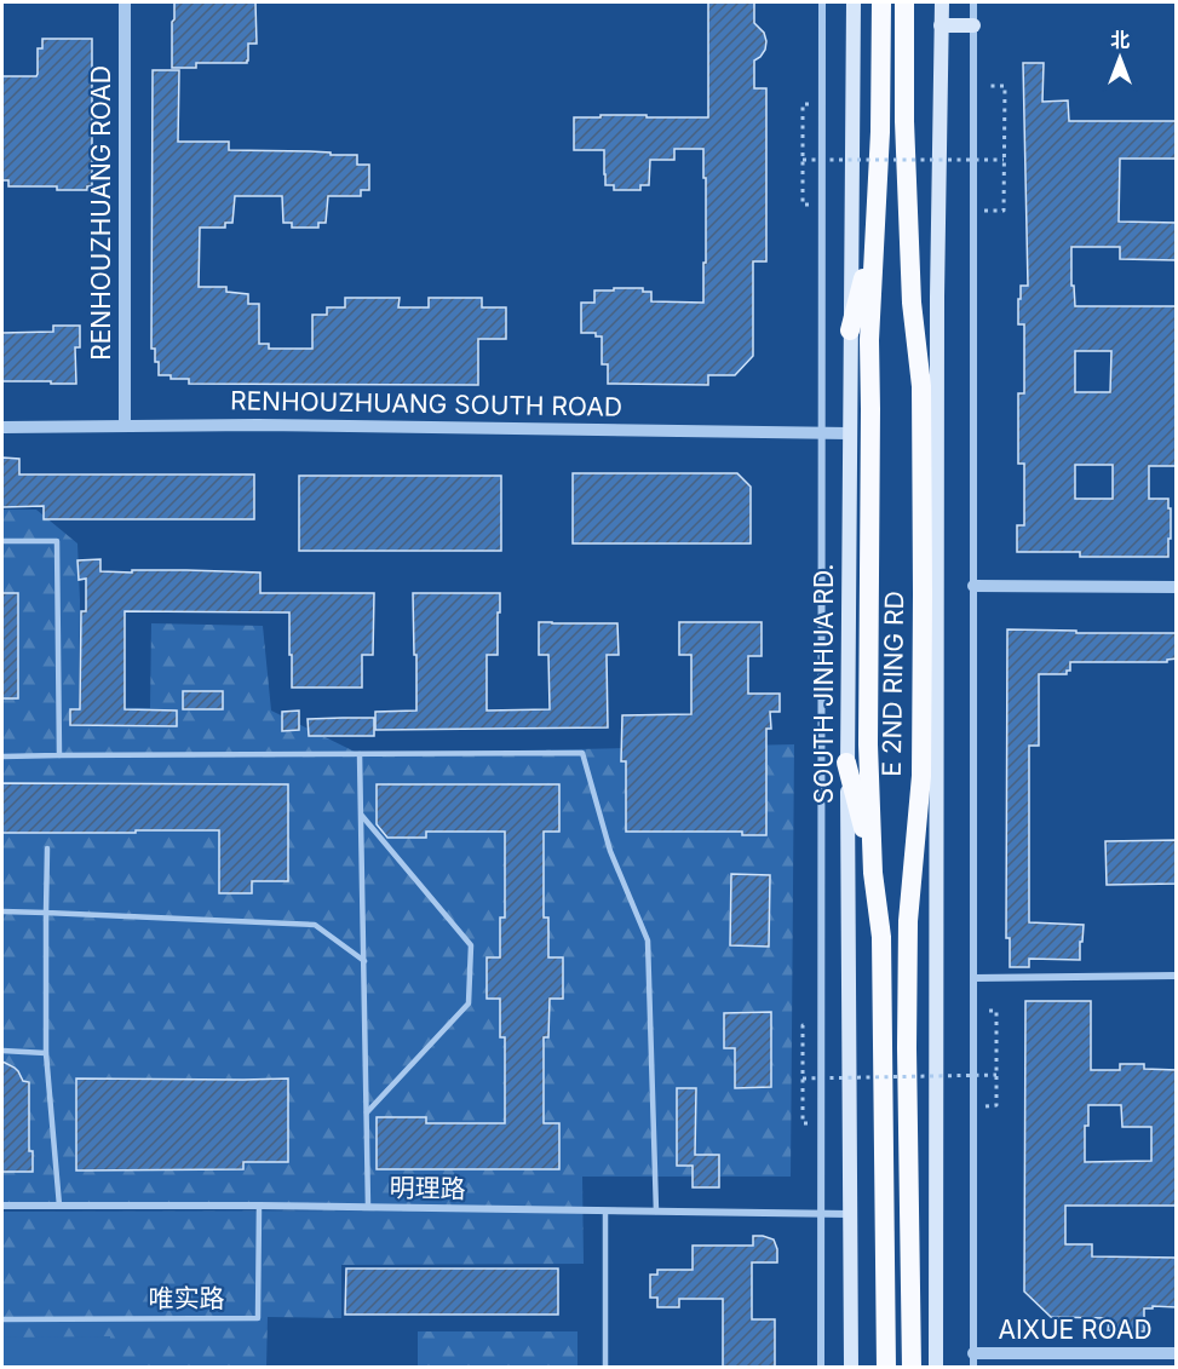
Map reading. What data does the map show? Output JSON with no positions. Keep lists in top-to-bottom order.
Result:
{
  "streets": {
    "highway": ["E 2ND RING RD"],
    "main road": ["SOUTH JINHUA RD."],
    "street": [
      "RENHOUZHUANG ROAD",
      "RENHOUZHUANG SOUTH ROAD",
      "明理路",
      "AIXUE ROAD"
    ],
    "lane": ["唯实路"]
  },
  "crossings": [
    ["RENHOUZHUANG ROAD", "RENHOUZHUANG SOUTH ROAD"],
    ["RENHOUZHUANG SOUTH ROAD", "SOUTH JINHUA RD."],
    ["SOUTH JINHUA RD.", "明理路"],
    ["明理路", "唯实路"]
  ],
  "north": "top"
}
